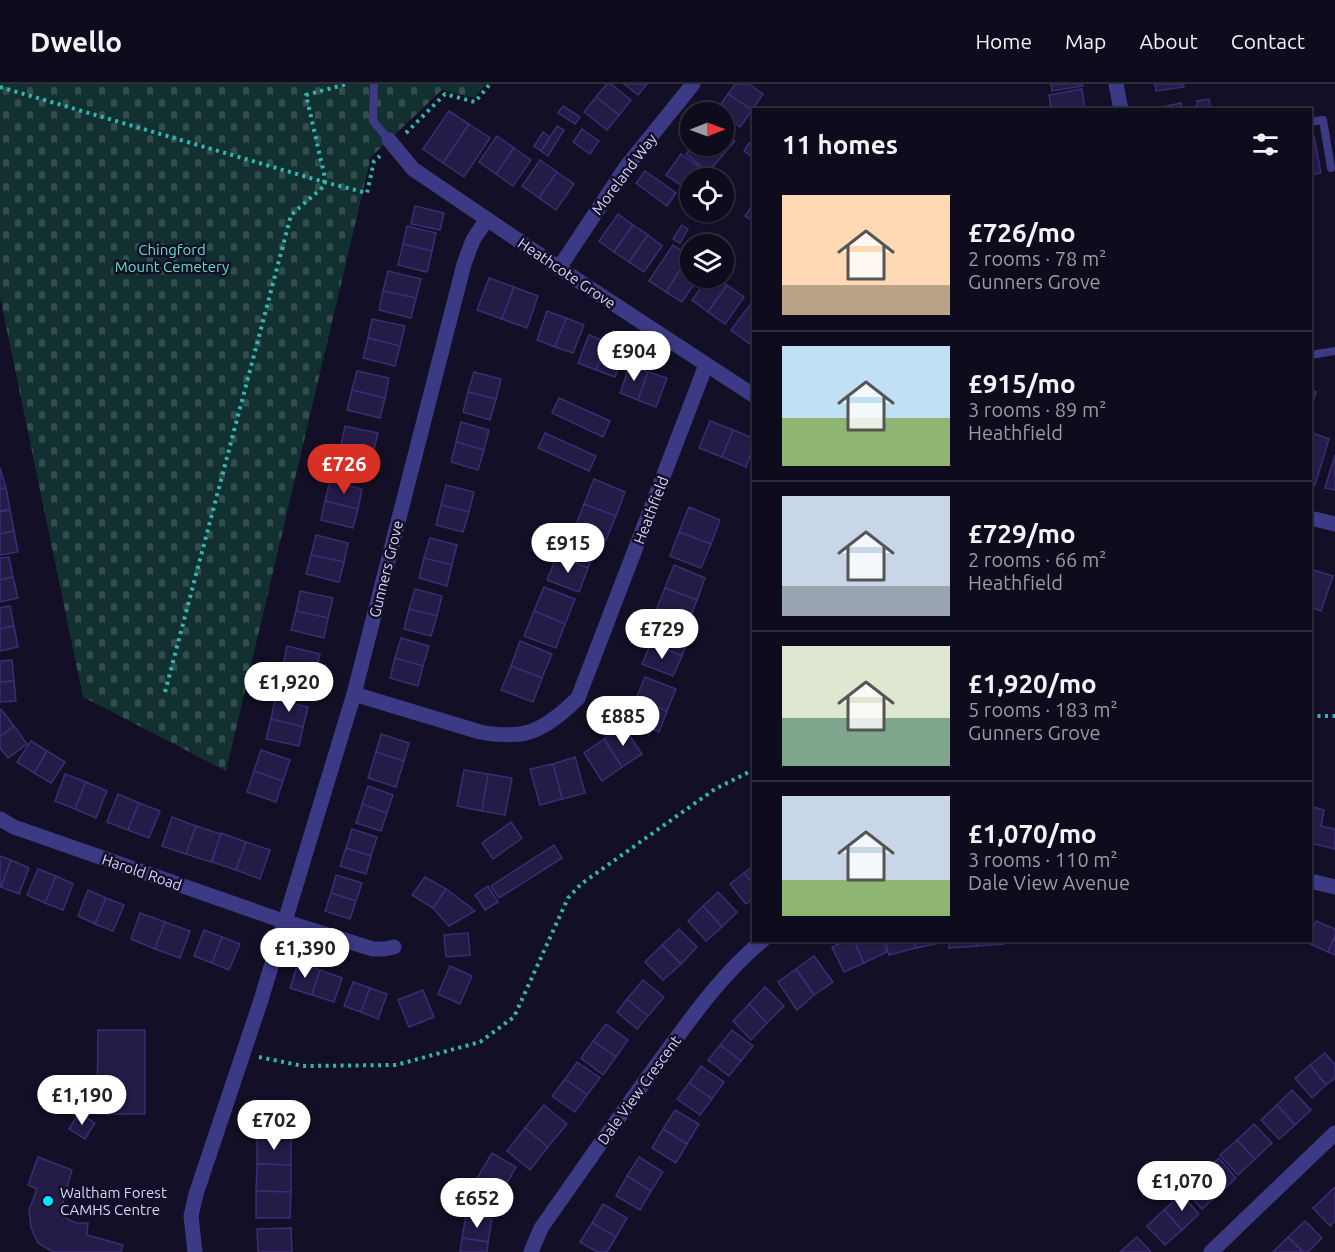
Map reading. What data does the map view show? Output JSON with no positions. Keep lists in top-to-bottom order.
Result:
{
  "streets": {
    "street": [
      "Moreland Way",
      "Heathcote Grove",
      "Heathfield",
      "Gunners Grove",
      "Harold Road",
      "Dale View Crescent"
    ]
  },
  "crossings": [
    ["Moreland Way", "Heathcote Grove"],
    ["Heathcote Grove", "Heathfield"],
    ["Heathcote Grove", "Gunners Grove"],
    ["Heathfield", "Gunners Grove"],
    ["Gunners Grove", "Harold Road"]
  ],
  "parks": ["Chingford Mount Cemetery"],
  "places": ["Waltham Forest CAMHS Centre"],
  "north": "right",
  "page": {
    "header": "Dwello",
    "nav": [
      "Home",
      "Map",
      "About",
      "Contact"
    ],
    "heading": "11 homes",
    "list": [
      {
        "name": "£726/mo",
        "note": "2 rooms · 78 m² · Gunners Grove"
      },
      {
        "name": "£915/mo",
        "note": "3 rooms · 89 m² · Heathfield"
      },
      {
        "name": "£729/mo",
        "note": "2 rooms · 66 m² · Heathfield"
      },
      {
        "name": "£1,920/mo",
        "note": "5 rooms · 183 m² · Gunners Grove"
      },
      {
        "name": "£1,070/mo",
        "note": "3 rooms · 110 m² · Dale View Avenue"
      }
    ],
    "price": [
      "£904",
      "£726",
      "£915",
      "£729",
      "£1,920",
      "£885",
      "£1,390",
      "£1,190",
      "£702",
      "£1,070",
      "£652"
    ]
  }
}
